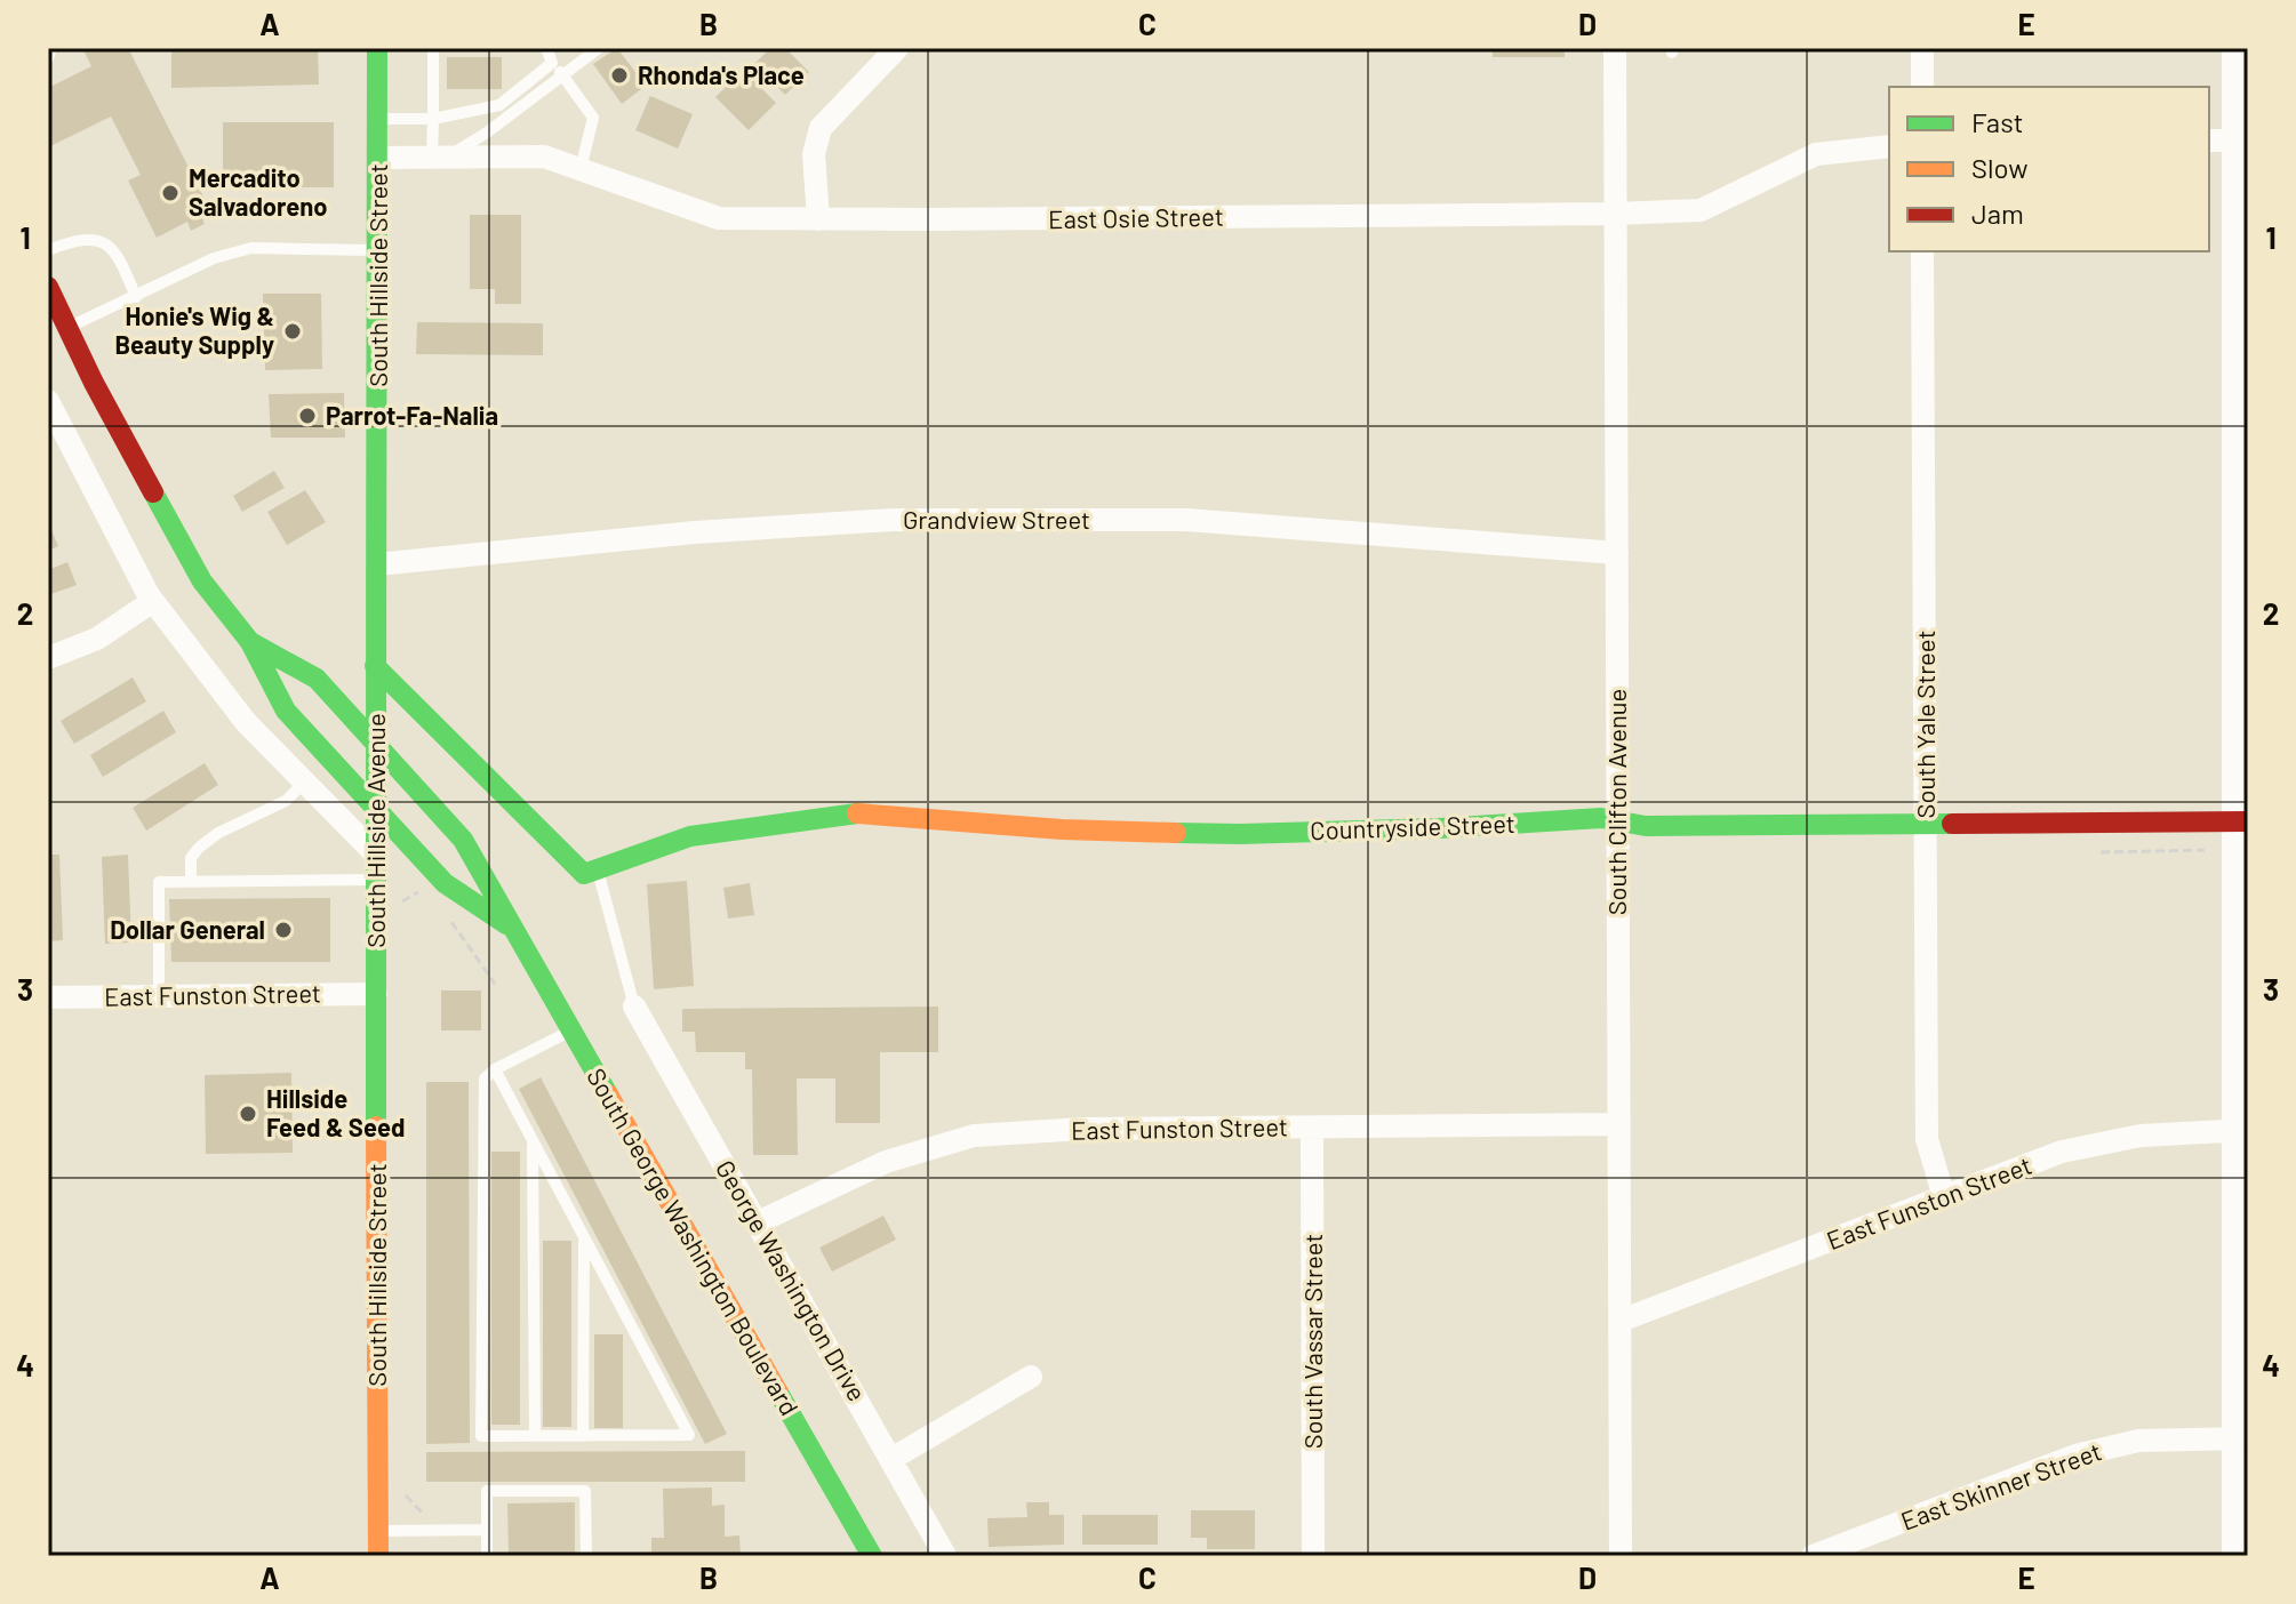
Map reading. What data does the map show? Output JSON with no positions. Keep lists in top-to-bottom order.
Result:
{
  "streets": {
    "street": [
      "East Osie Street",
      "South Hillside Street",
      "Grandview Street",
      "South Yale Street",
      "South Clifton Avenue",
      "Countryside Street",
      "South Hillside Avenue",
      "East Funston Street",
      "South George Washington Boulevard",
      "George Washington Drive",
      "South Vassar Street",
      "East Skinner Street"
    ]
  },
  "crossings": [
    ["East Osie Street", "South Hillside Street"],
    ["East Osie Street", "South Clifton Avenue"],
    ["South Hillside Street", "Grandview Street"],
    ["South Hillside Street", "South Hillside Avenue"],
    ["South Hillside Street", "East Funston Street"],
    ["Grandview Street", "South Clifton Avenue"],
    ["South Yale Street", "Countryside Street"],
    ["South Yale Street", "East Funston Street"],
    ["South Clifton Avenue", "Countryside Street"],
    ["South Clifton Avenue", "East Funston Street"],
    ["South Hillside Avenue", "East Funston Street"],
    ["South Hillside Avenue", "South George Washington Boulevard"],
    ["East Funston Street", "George Washington Drive"],
    ["East Funston Street", "South Vassar Street"]
  ],
  "places": [
    "Rhonda's Place",
    "Mercadito Salvadoreno",
    "Honie's Wig & Beauty Supply",
    "Parrot-Fa-Nalia",
    "Dollar General",
    "Hillside Feed & Seed"
  ],
  "legend": ["Fast", "Slow", "Jam"],
  "grid": {
    "columns": [
      "A",
      "B",
      "C",
      "D",
      "E"
    ],
    "rows": [
      "1",
      "2",
      "3",
      "4"
    ]
  }
}
